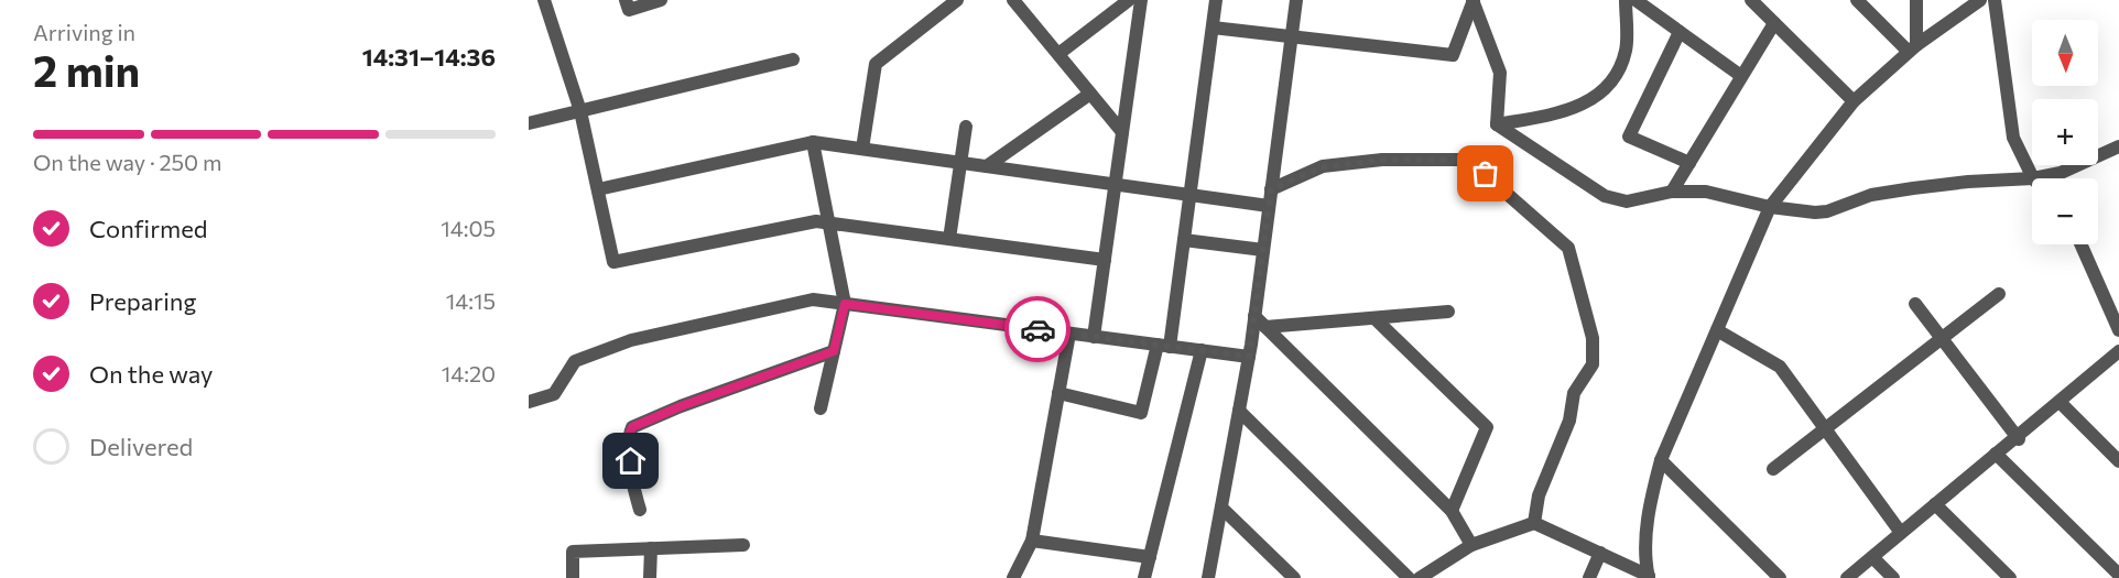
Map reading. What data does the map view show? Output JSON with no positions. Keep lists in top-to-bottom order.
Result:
{
  "north": "bottom",
  "page": {
    "heading": ["2 min", "Arriving in", "14:31–14:36"],
    "map_buttons": ["+", "−"],
    "bar": "On the way · 250 m",
    "list": [
      ["Confirmed", "14:05"],
      ["Preparing", "14:15"],
      ["On the way", "14:20"],
      "Delivered"
    ]
  }
}
